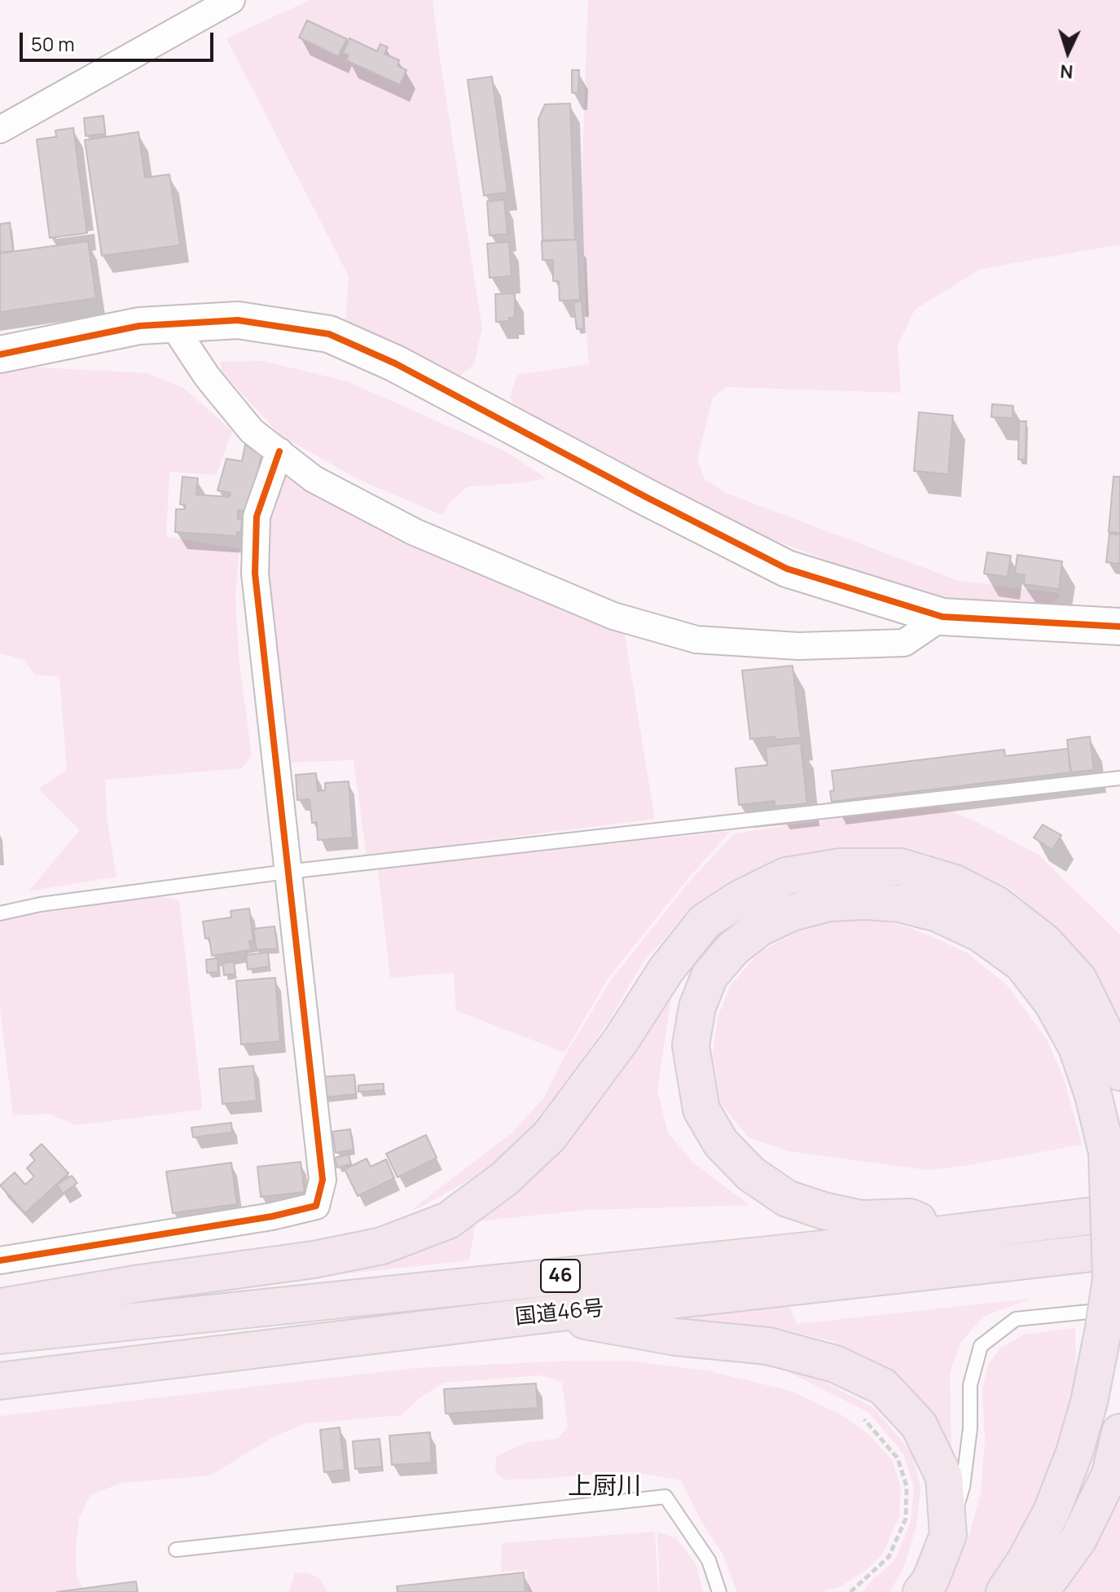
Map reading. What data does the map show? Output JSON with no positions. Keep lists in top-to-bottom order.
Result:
{
  "streets": {
    "highway": ["46", "国道46号"]
  },
  "districts": ["上厨川"],
  "scale_bar": "50 m",
  "north": "bottom"
}
